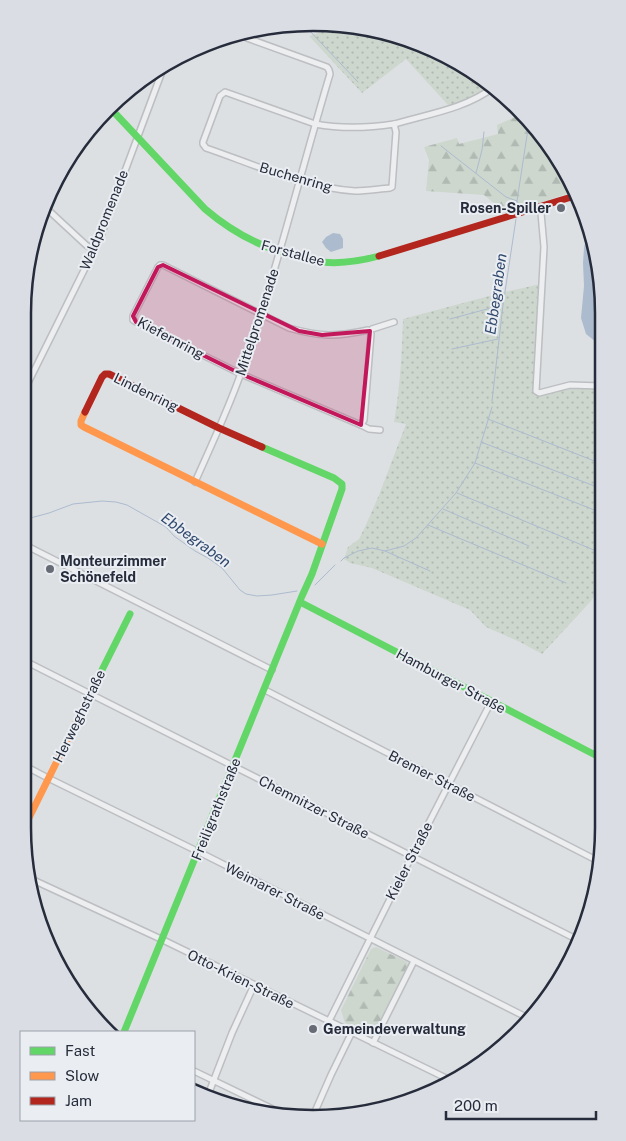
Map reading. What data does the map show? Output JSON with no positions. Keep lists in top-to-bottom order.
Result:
{
  "streets": {
    "street": [
      "Buchenring",
      "Waldpromenade",
      "Forstallee",
      "Mittelpromenade",
      "Kiefernring",
      "Lindenring",
      "Hamburger Straße",
      "Herweghstraße",
      "Bremer Straße",
      "Chemnitzer Straße",
      "Freiligrathstraße",
      "Kieler Straße",
      "Weimarer Straße",
      "Otto-Krien-Straße"
    ]
  },
  "crossings": [
    ["Buchenring", "Mittelpromenade"],
    ["Waldpromenade", "Forstallee"],
    ["Forstallee", "Mittelpromenade"],
    ["Mittelpromenade", "Kiefernring"],
    ["Mittelpromenade", "Lindenring"],
    ["Lindenring", "Freiligrathstraße"],
    ["Hamburger Straße", "Freiligrathstraße"],
    ["Hamburger Straße", "Kieler Straße"],
    ["Herweghstraße", "Chemnitzer Straße"],
    ["Herweghstraße", "Weimarer Straße"],
    ["Bremer Straße", "Freiligrathstraße"],
    ["Bremer Straße", "Kieler Straße"],
    ["Chemnitzer Straße", "Freiligrathstraße"],
    ["Chemnitzer Straße", "Kieler Straße"],
    ["Freiligrathstraße", "Weimarer Straße"],
    ["Freiligrathstraße", "Otto-Krien-Straße"],
    ["Kieler Straße", "Weimarer Straße"],
    ["Kieler Straße", "Otto-Krien-Straße"]
  ],
  "water": ["Ebbegraben"],
  "places": ["Rosen-Spiller", "Monteurzimmer Schönefeld", "Gemeindeverwaltung"],
  "legend": ["Fast", "Slow", "Jam"],
  "scale_bar": "200 m"
}
